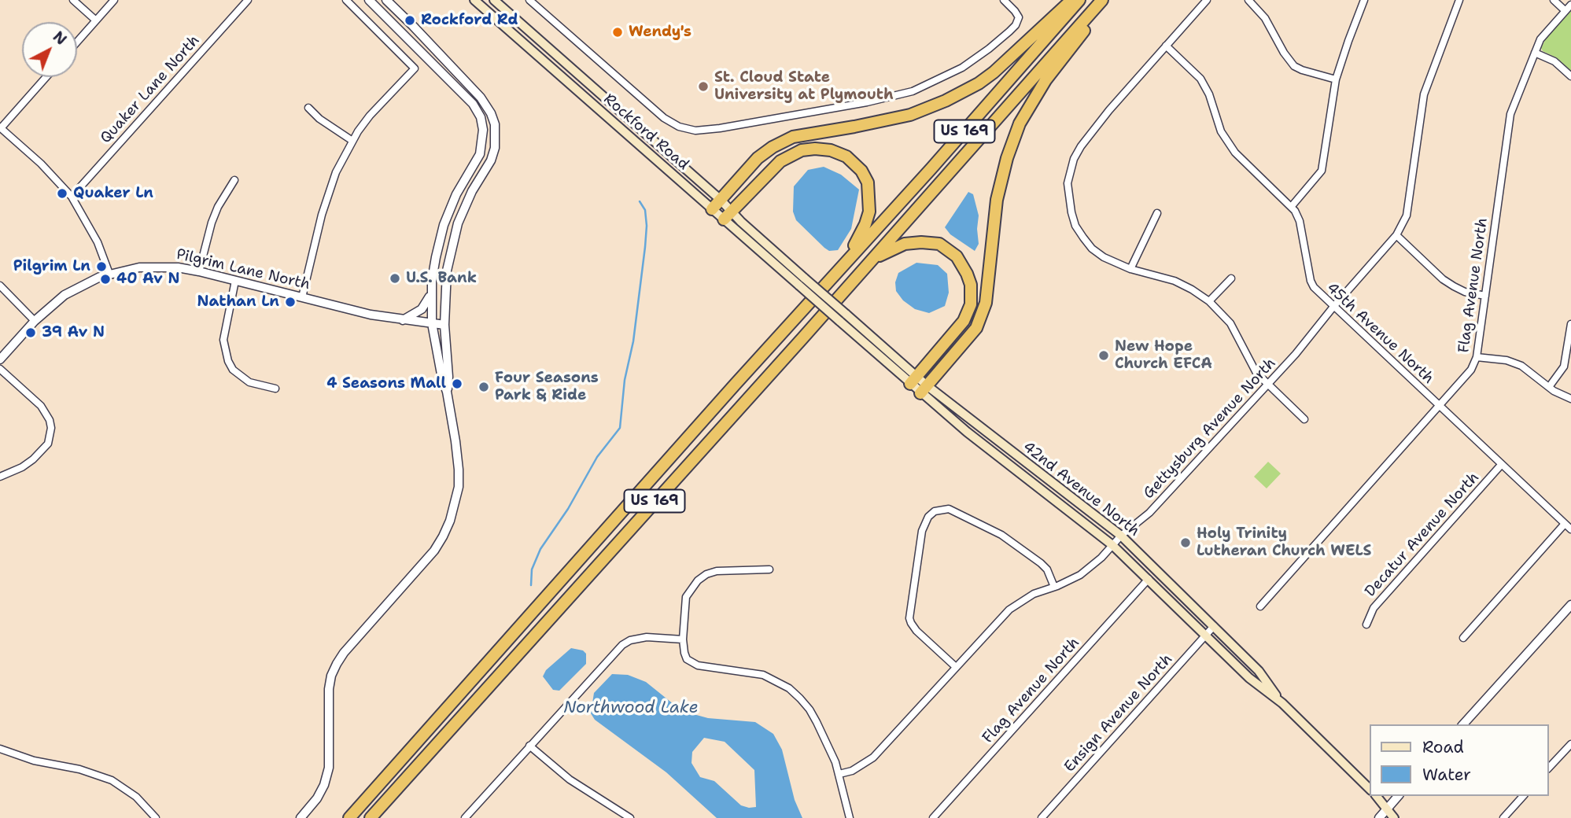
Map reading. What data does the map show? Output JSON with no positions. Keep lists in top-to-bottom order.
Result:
{
  "streets": {
    "highway": ["US 169"],
    "main road": ["Rockford Road", "42nd Avenue North"],
    "street": [
      "Quaker Lane North",
      "Pilgrim Lane North",
      "Flag Avenue North",
      "45th Avenue North",
      "Gettysburg Avenue North",
      "Decatur Avenue North",
      "Ensign Avenue North"
    ]
  },
  "crossings": [
    ["Rockford Road", "42nd Avenue North"],
    ["Flag Avenue North", "45th Avenue North"],
    ["Flag Avenue North", "42nd Avenue North"],
    ["45th Avenue North", "Gettysburg Avenue North"],
    ["45th Avenue North", "Decatur Avenue North"],
    ["Gettysburg Avenue North", "42nd Avenue North"],
    ["42nd Avenue North", "Ensign Avenue North"]
  ],
  "water": ["Northwood Lake"],
  "places": [
    "Rockford Rd",
    "Wendy's",
    "St. Cloud State University at Plymouth",
    "Quaker Ln",
    "Pilgrim Ln",
    "U.S. Bank",
    "40 Av N",
    "Nathan Ln",
    "39 Av N",
    "New Hope Church EFCA",
    "4 Seasons Mall",
    "Four Seasons Park & Ride",
    "Holy Trinity Lutheran Church WELS"
  ],
  "legend": ["Road", "Water"],
  "north": "top right"
}
